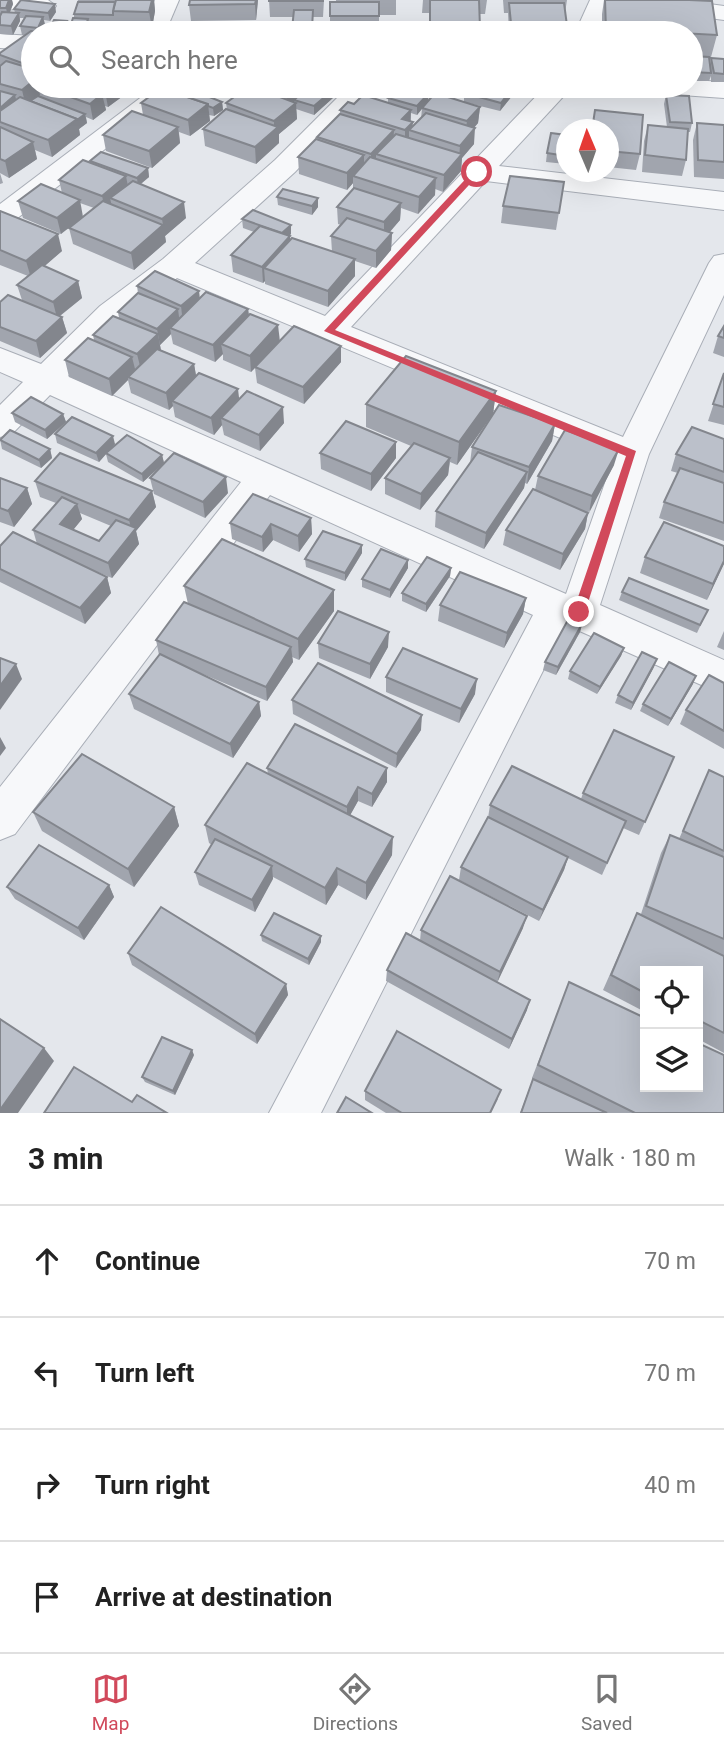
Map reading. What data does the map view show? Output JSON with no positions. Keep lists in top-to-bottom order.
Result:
{
  "north": "top",
  "page": {
    "search": "Search here",
    "heading": ["3 min", "Walk · 180 m"],
    "list": [
      ["Continue", "70 m"],
      ["Turn left", "70 m"],
      ["Turn right", "40 m"],
      "Arrive at destination"
    ],
    "nav": ["Map", "Directions", "Saved"]
  }
}
